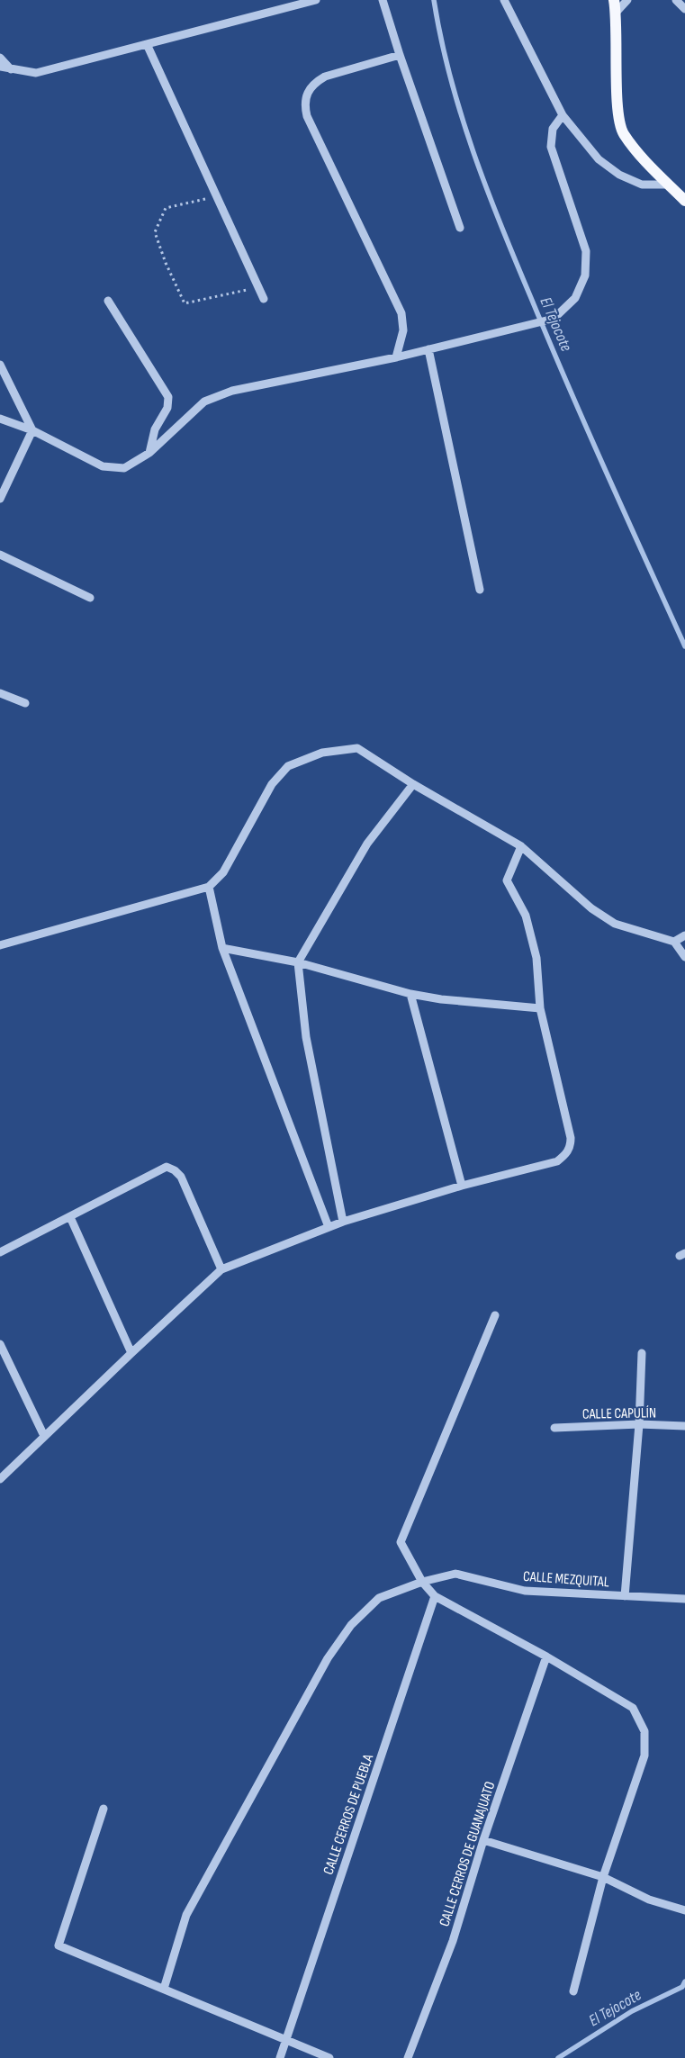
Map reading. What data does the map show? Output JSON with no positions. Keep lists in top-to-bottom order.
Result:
{
  "streets": {
    "street": [
      "CALLE CAPULÍN",
      "CALLE MEZQUITAL",
      "CALLE CERROS DE PUEBLA",
      "CALLE CERROS DE GUANAJUATO"
    ]
  },
  "water": ["El Tejocote"]
}
